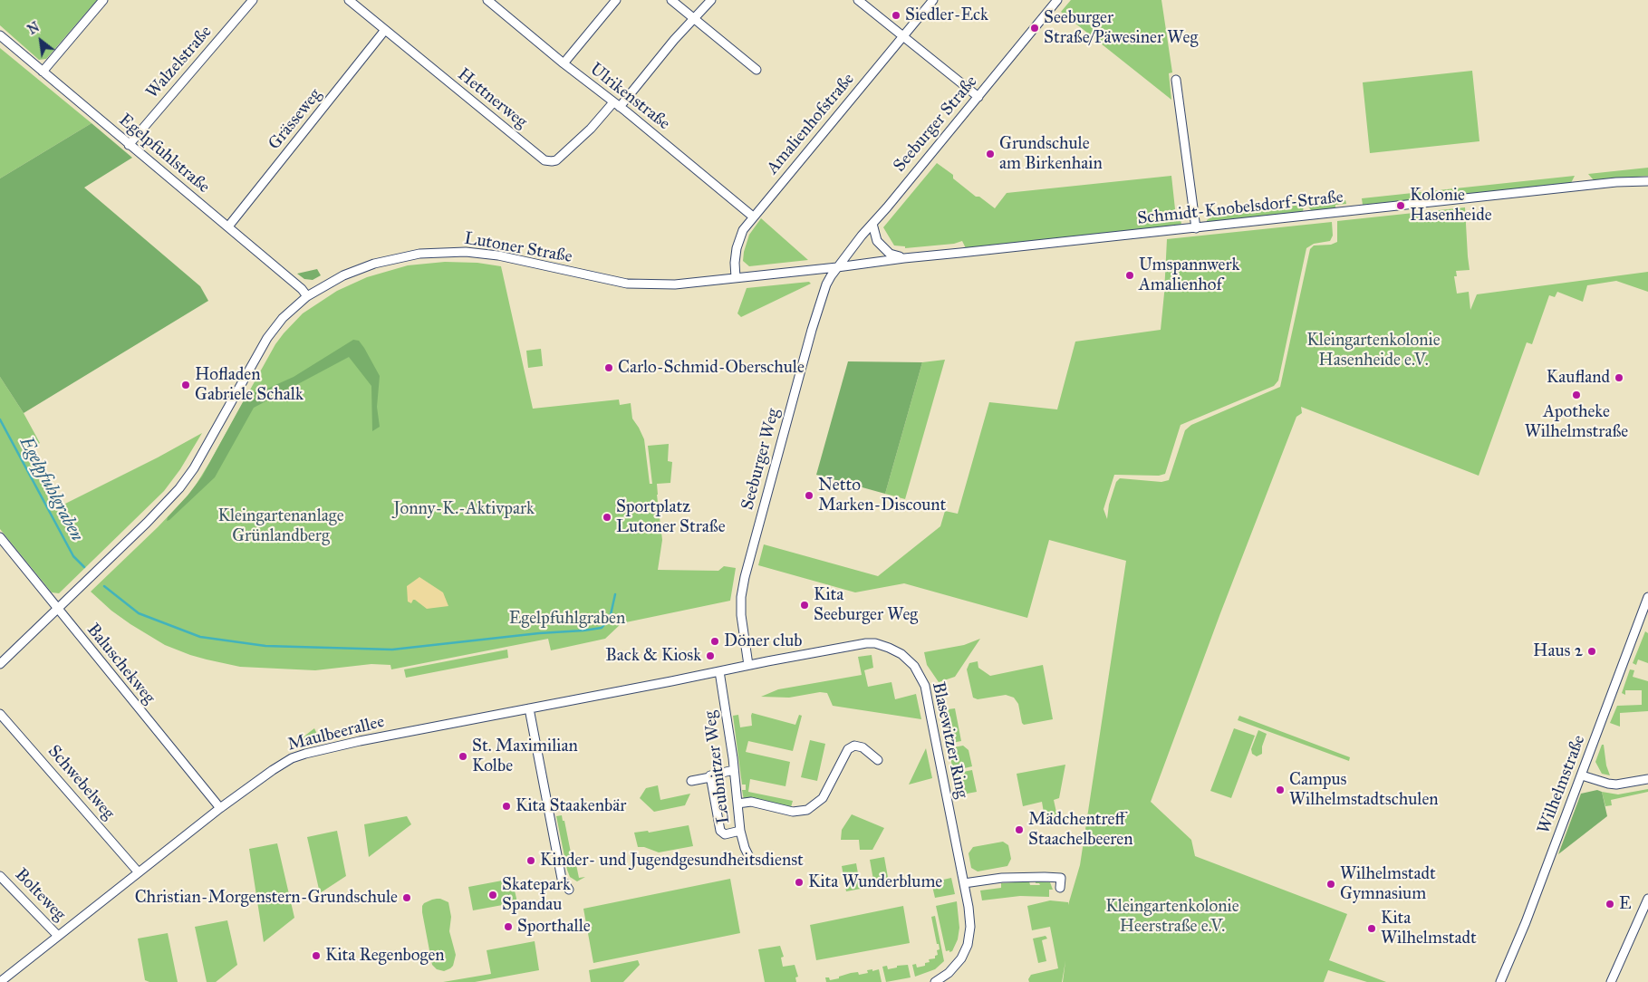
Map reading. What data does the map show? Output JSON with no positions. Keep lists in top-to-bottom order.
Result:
{
  "streets": {
    "street": [
      "Walzelstraße",
      "Ulrikenstraße",
      "Hettnerweg",
      "Grässeweg",
      "Amalienhofstraße",
      "Seeburger Straße",
      "Egelpfuhlstraße",
      "Schmidt-Knobelsdorf-Straße",
      "Lutoner Straße",
      "Seeburger Weg",
      "Baluschekweg",
      "Maulbeerallee",
      "Blasewitzer Ring",
      "Leubnitzer Weg",
      "Schwebelweg",
      "Wilhelmstraße",
      "Bolteweg"
    ]
  },
  "crossings": [
    ["Walzelstraße", "Egelpfuhlstraße"],
    ["Ulrikenstraße", "Hettnerweg"],
    ["Ulrikenstraße", "Amalienhofstraße"],
    ["Hettnerweg", "Grässeweg"],
    ["Grässeweg", "Egelpfuhlstraße"],
    ["Amalienhofstraße", "Lutoner Straße"],
    ["Seeburger Straße", "Schmidt-Knobelsdorf-Straße"],
    ["Seeburger Straße", "Lutoner Straße"],
    ["Seeburger Straße", "Seeburger Weg"],
    ["Egelpfuhlstraße", "Lutoner Straße"],
    ["Schmidt-Knobelsdorf-Straße", "Lutoner Straße"],
    ["Schmidt-Knobelsdorf-Straße", "Seeburger Weg"],
    ["Lutoner Straße", "Seeburger Weg"],
    ["Lutoner Straße", "Baluschekweg"],
    ["Seeburger Weg", "Maulbeerallee"],
    ["Seeburger Weg", "Blasewitzer Ring"],
    ["Baluschekweg", "Maulbeerallee"],
    ["Maulbeerallee", "Blasewitzer Ring"],
    ["Maulbeerallee", "Leubnitzer Weg"],
    ["Maulbeerallee", "Schwebelweg"],
    ["Maulbeerallee", "Bolteweg"]
  ],
  "water": ["Egelpfuhlgraben"],
  "parks": [
    "Kleingartenkolonie Hasenheide e.V.",
    "Jonny-K.-Aktivpark",
    "Kleingartenanlage Grünlandberg",
    "Egelpfuhlgraben",
    "Kleingartenkolonie Heerstraße e.V."
  ],
  "places": [
    "Siedler-Eck",
    "Seeburger Straße/Päwesiner Weg",
    "Grundschule am Birkenhain",
    "Kolonie Hasenheide",
    "Umspannwerk Amalienhof",
    "Carlo-Schmid-Oberschule",
    "Kaufland",
    "Hofladen Gabriele Schalk",
    "Apotheke Wilhelmstraße",
    "Netto Marken-Discount",
    "Sportplatz Lutoner Straße",
    "Kita Seeburger Weg",
    "Döner club",
    "Haus 2",
    "Back & Kiosk",
    "St. Maximilian Kolbe",
    "Campus Wilhelmstadtschulen",
    "Kita Staakenbär",
    "Mädchentreff Staachelbeeren",
    "Kinder- und Jugendgesundheitsdienst",
    "Kita Wunderblume",
    "Wilhelmstadt Gymnasium",
    "Skatepark Spandau",
    "Christian-Morgenstern-Grundschule",
    "E",
    "Sporthalle",
    "Kita Wilhelmstadt",
    "Kita Regenbogen"
  ],
  "north": "top left"
}
